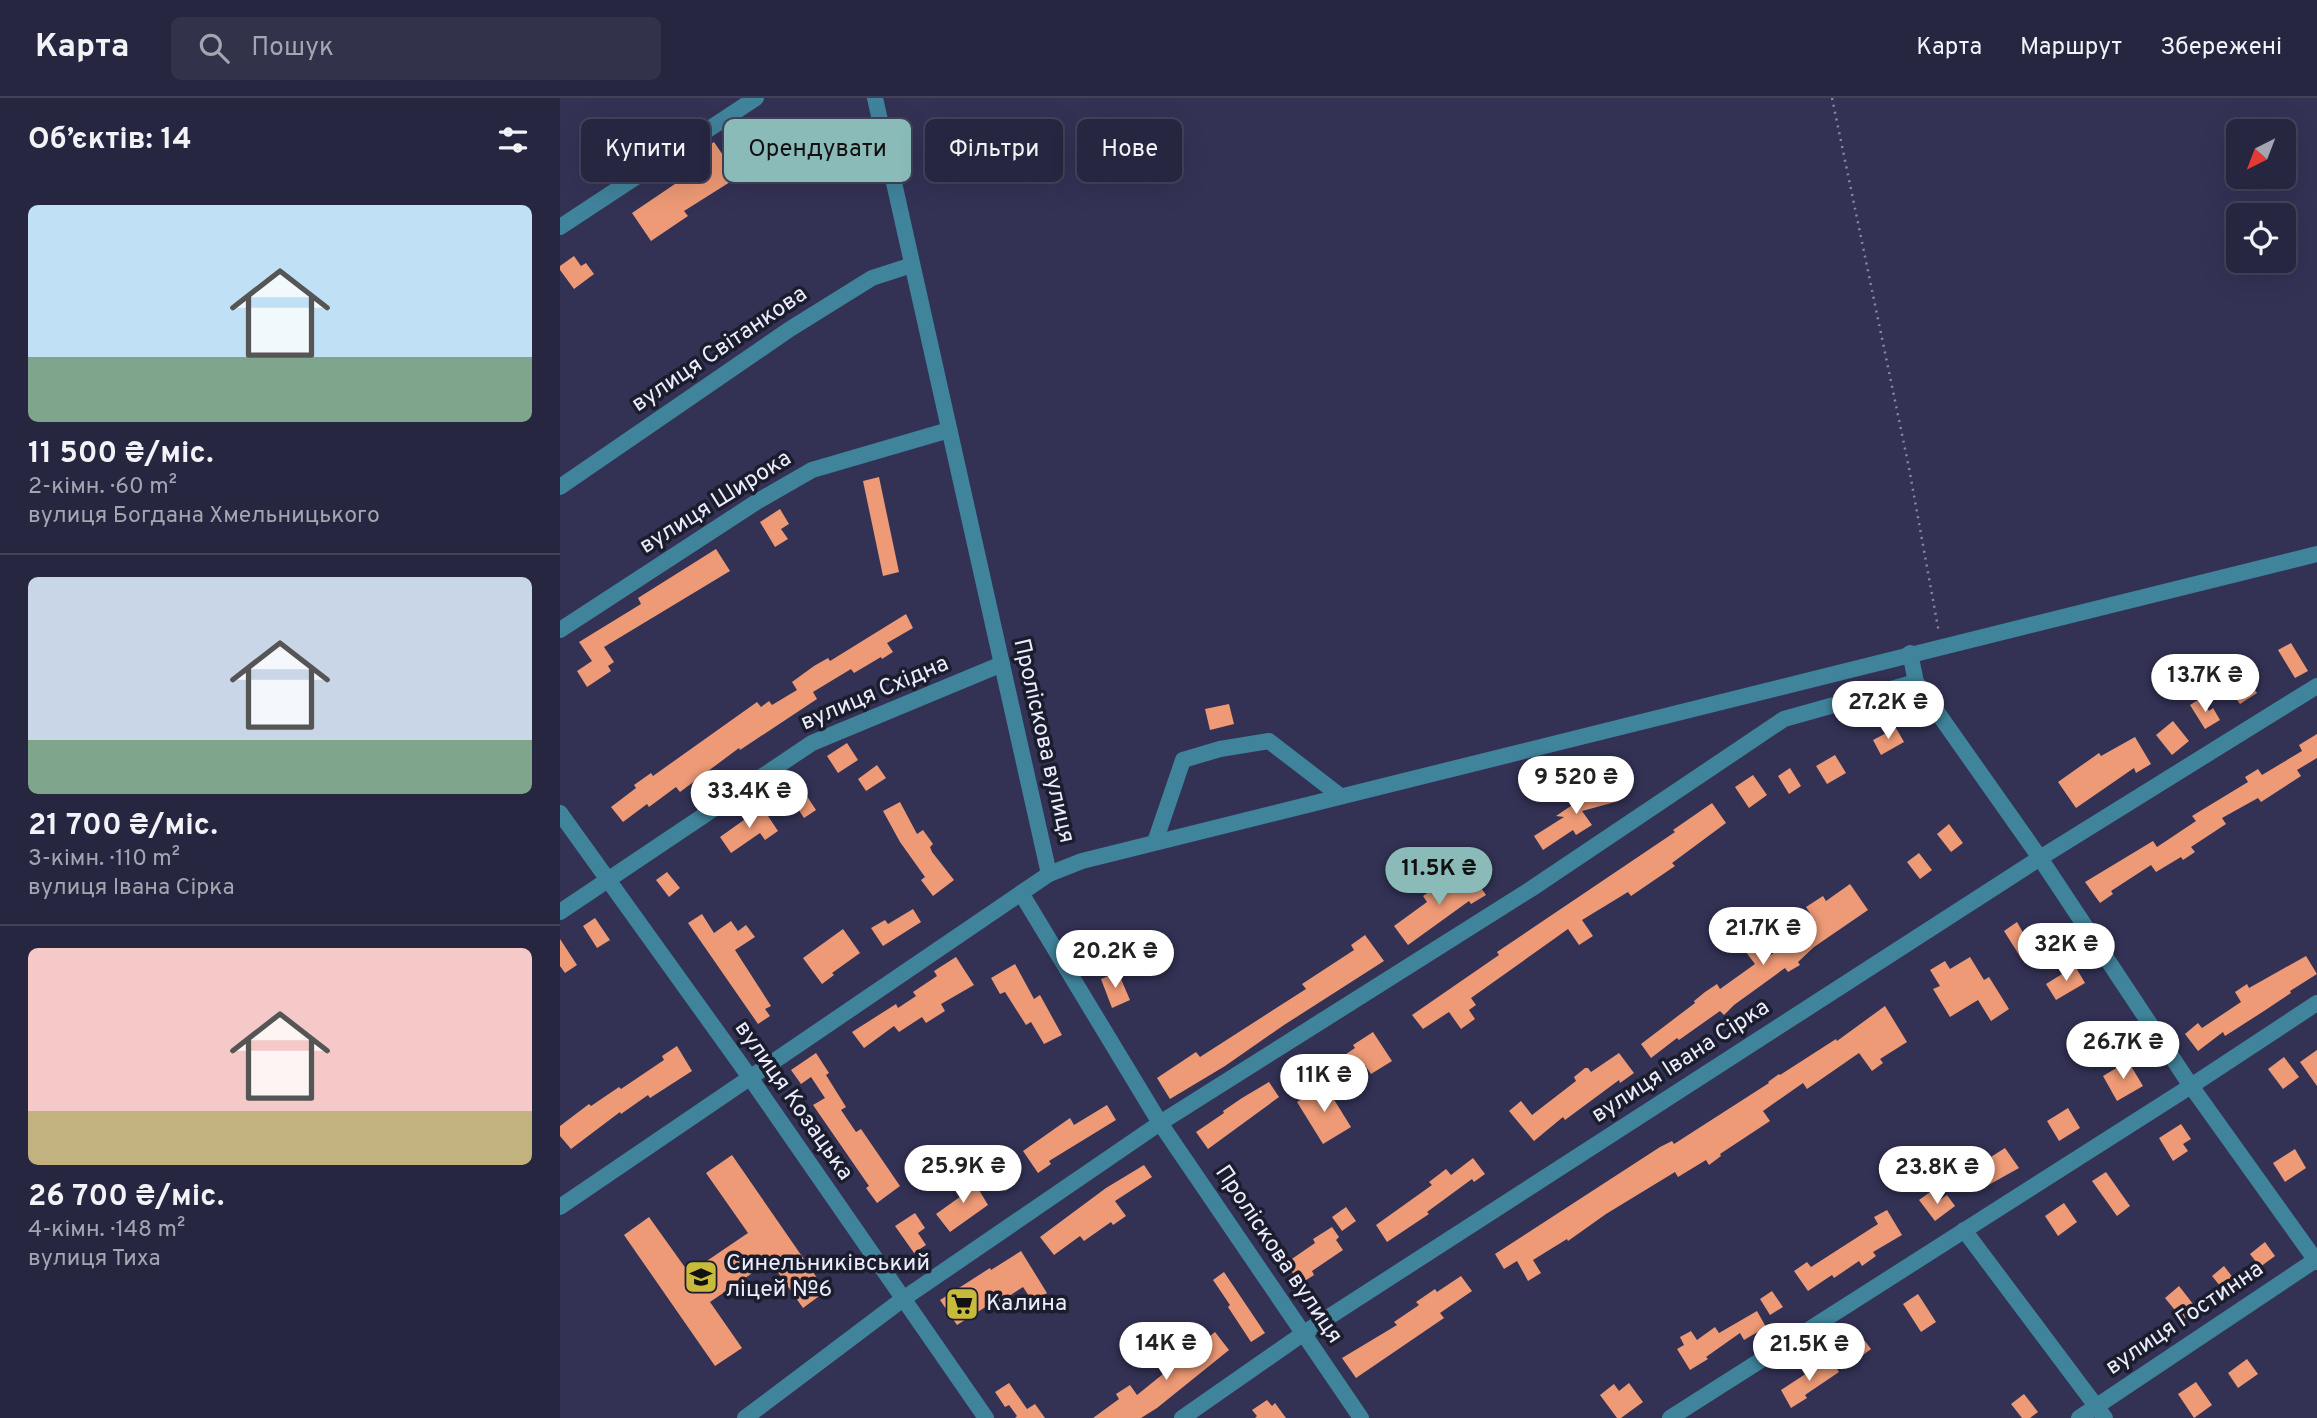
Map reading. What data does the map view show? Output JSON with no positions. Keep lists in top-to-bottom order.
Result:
{
  "streets": {
    "street": [
      "вулиця Світанкова",
      "вулиця Широка",
      "вулиця Східна",
      "Проліскова вулиця",
      "вулиця Івана Сірка",
      "вулиця Козацька",
      "вулиця Гостинна"
    ]
  },
  "crossings": [
    ["вулиця Світанкова", "Проліскова вулиця"],
    ["вулиця Широка", "Проліскова вулиця"],
    ["вулиця Східна", "Проліскова вулиця"],
    ["вулиця Східна", "вулиця Козацька"],
    ["Проліскова вулиця", "вулиця Івана Сірка"]
  ],
  "places": {
    "school or university": ["Синельниківський ліцей №6"],
    "supermarket": ["Калина"]
  },
  "north": "bottom left",
  "page": {
    "header": "Карта",
    "search": "Пошук",
    "nav": ["Карта", "Маршрут", "Збережені"],
    "heading": "Об’єктів: 14",
    "chip": [
      "Купити",
      "Орендувати",
      "Фільтри",
      "Нове"
    ],
    "list": [
      {
        "name": "11 500 ₴/міс.",
        "note": "2-кімн. · 60 m² · вулиця Богдана Хмельницького"
      },
      {
        "name": "21 700 ₴/міс.",
        "note": "3-кімн. · 110 m² · вулиця Івана Сірка"
      },
      {
        "name": "26 700 ₴/міс.",
        "note": "4-кімн. · 148 m² · вулиця Тиха"
      }
    ],
    "price": [
      "13.7K ₴",
      "27.2K ₴",
      "9 520 ₴",
      "33.4K ₴",
      "11.5K ₴",
      "21.7K ₴",
      "32K ₴",
      "20.2K ₴",
      "26.7K ₴",
      "11K ₴",
      "25.9K ₴",
      "23.8K ₴",
      "14K ₴",
      "21.5K ₴"
    ]
  }
}
